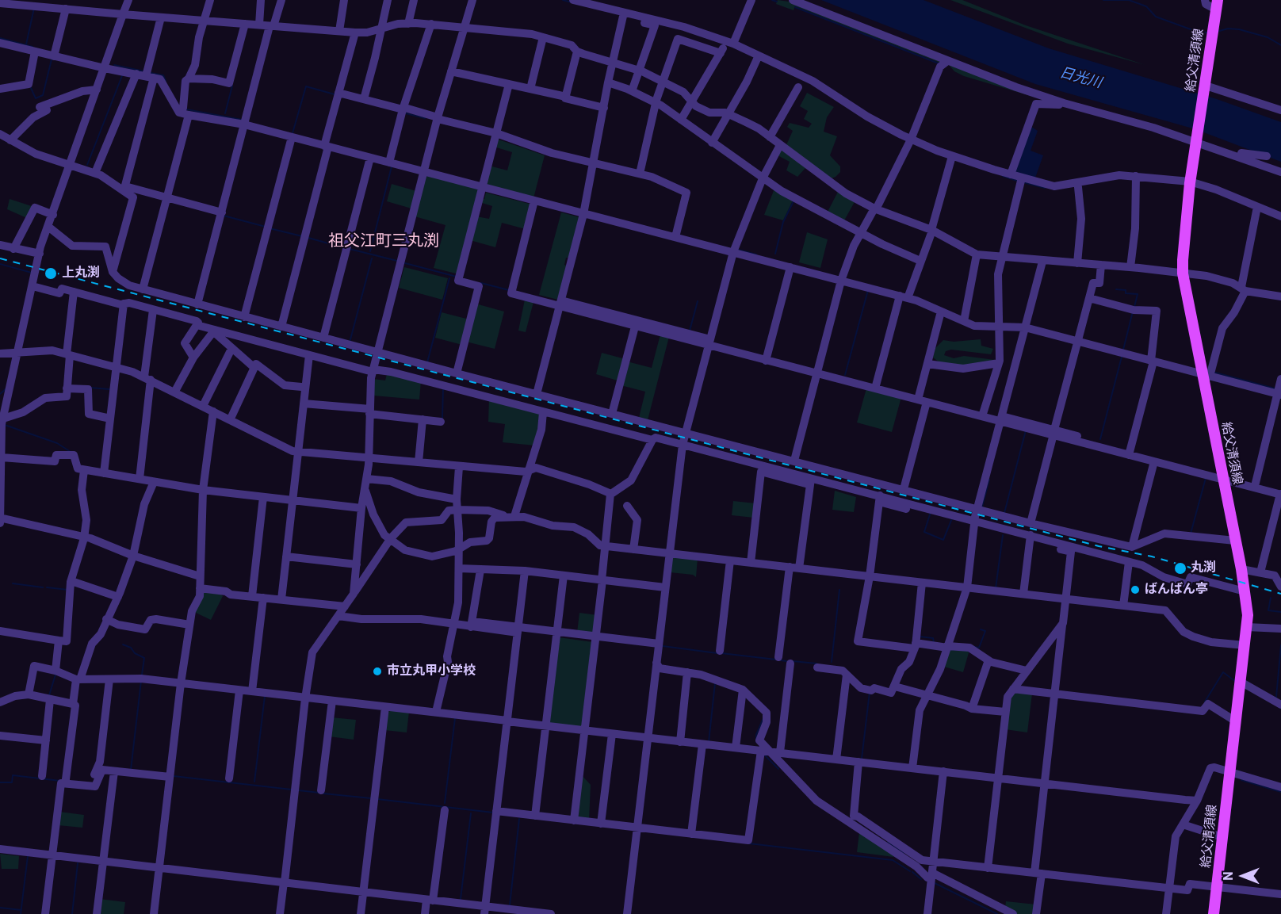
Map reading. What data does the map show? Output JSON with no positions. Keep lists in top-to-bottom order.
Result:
{
  "streets": {
    "main road": ["給父清須線"]
  },
  "districts": ["祖父江町三丸渕"],
  "water": ["日光川"],
  "places": [
    "上丸渕",
    "丸渕",
    "ばんばん亭",
    "市立丸甲小学校"
  ],
  "north": "left"
}
